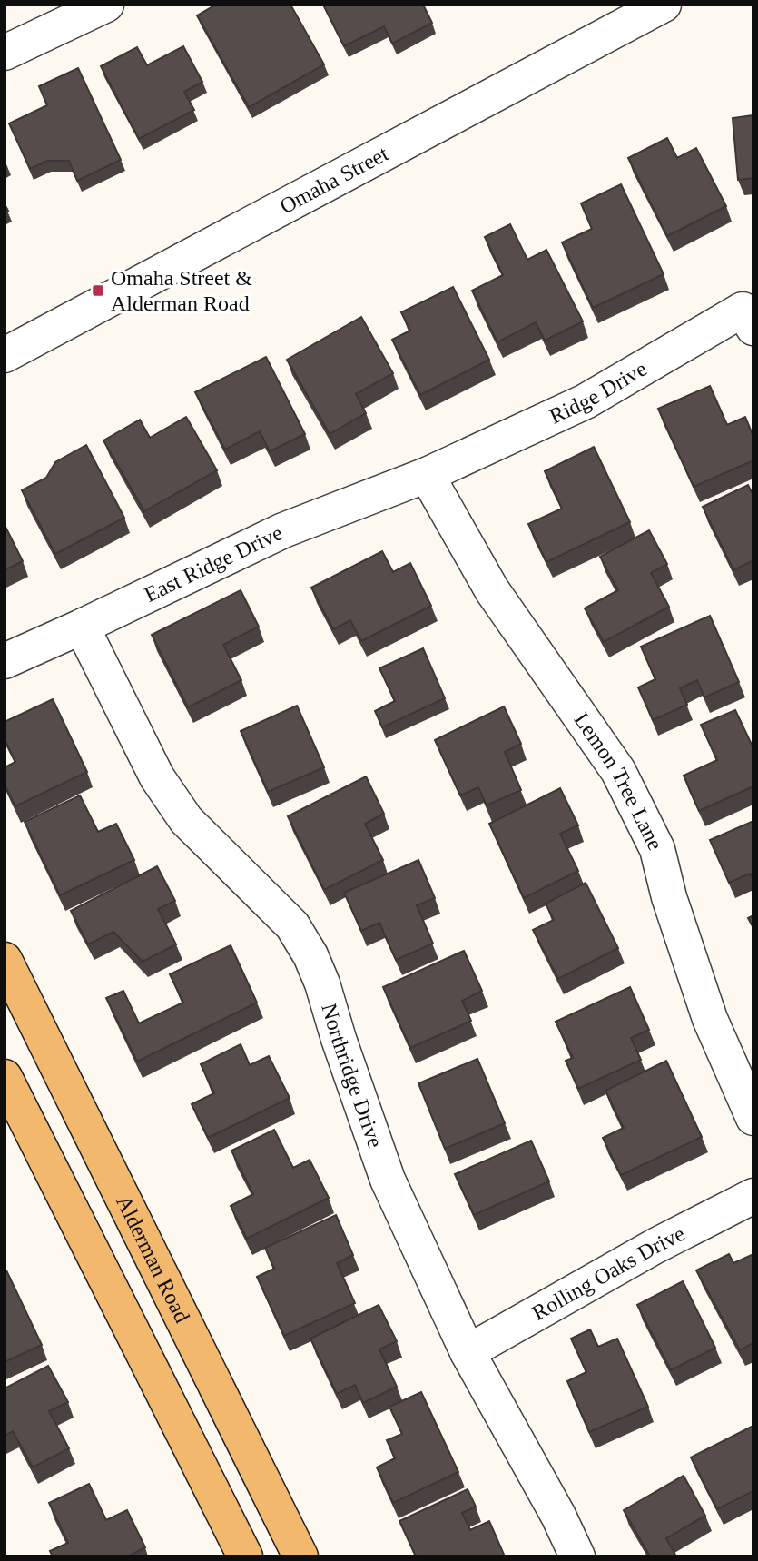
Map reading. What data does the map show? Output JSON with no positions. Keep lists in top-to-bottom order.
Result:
{
  "streets": {
    "main road": ["Alderman Road"],
    "street": [
      "Omaha Street",
      "Ridge Drive",
      "East Ridge Drive",
      "Lemon Tree Lane",
      "Northridge Drive",
      "Rolling Oaks Drive"
    ]
  },
  "crossings": [
    ["Ridge Drive", "East Ridge Drive"],
    ["Ridge Drive", "Lemon Tree Lane"],
    ["East Ridge Drive", "Lemon Tree Lane"],
    ["East Ridge Drive", "Northridge Drive"],
    ["Northridge Drive", "Rolling Oaks Drive"]
  ],
  "places": {
    "transit": ["Omaha Street & Alderman Road"]
  }
}
